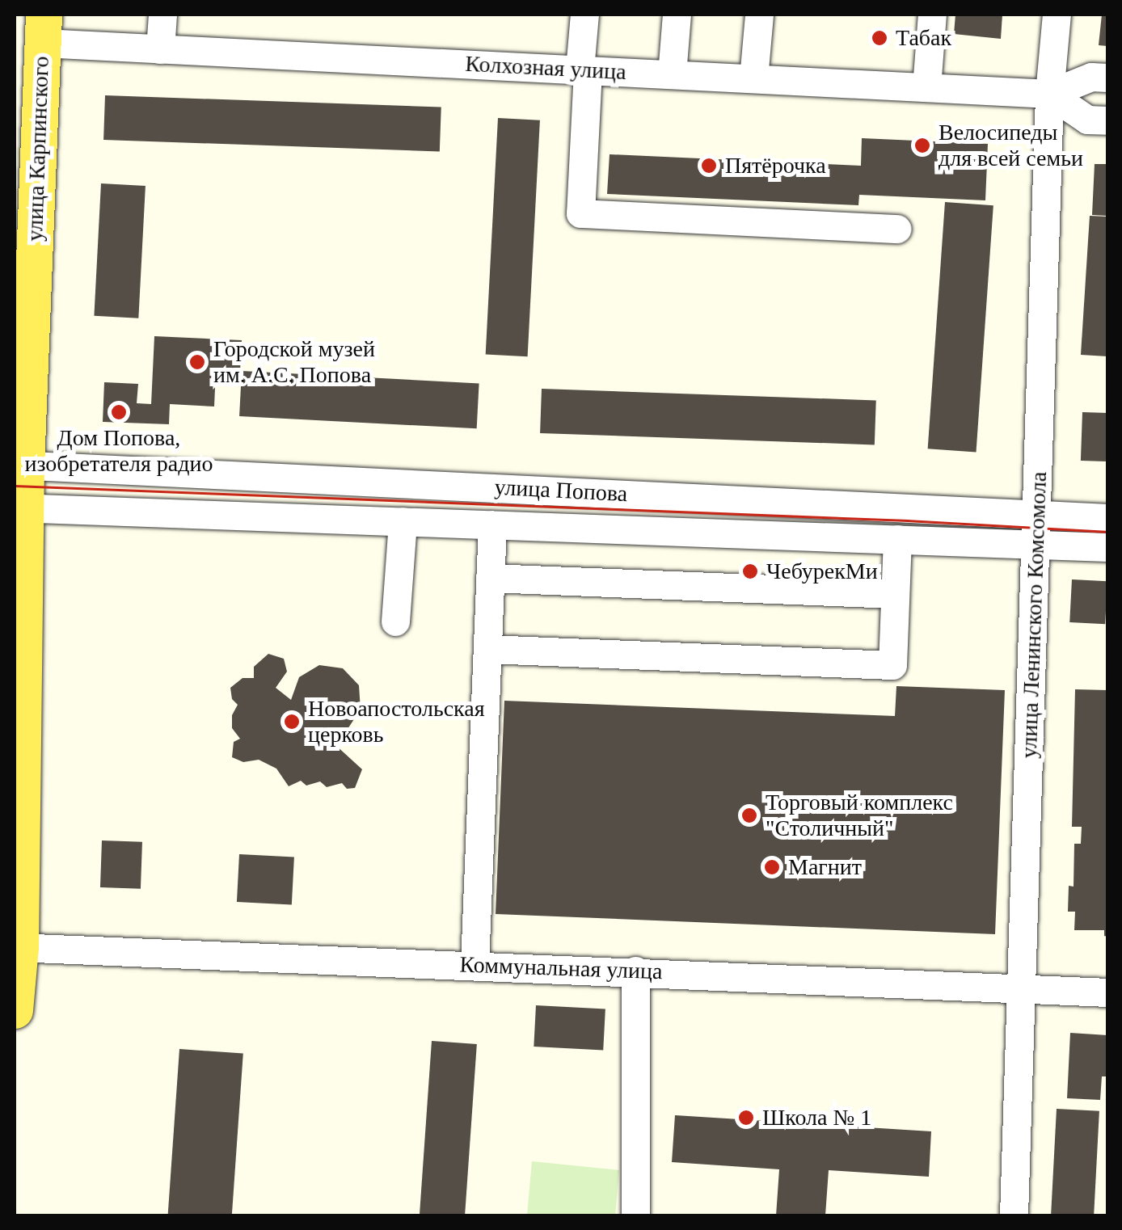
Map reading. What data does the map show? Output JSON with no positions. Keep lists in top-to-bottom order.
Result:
{
  "streets": {
    "main road": ["улица Карпинского"],
    "street": [
      "Колхозная улица",
      "улица Попова",
      "улица Ленинского Комсомола",
      "Коммунальная улица"
    ]
  },
  "crossings": [
    ["Колхозная улица", "улица Карпинского"],
    ["Колхозная улица", "улица Ленинского Комсомола"],
    ["улица Карпинского", "улица Попова"],
    ["улица Карпинского", "Коммунальная улица"],
    ["улица Попова", "улица Ленинского Комсомола"],
    ["улица Ленинского Комсомола", "Коммунальная улица"]
  ],
  "places": [
    "Табак",
    "Велосипеды для всей семьи",
    "Пятёрочка",
    "Городской музей им. А.С. Попова",
    "Дом Попова, изобретателя радио",
    "ЧебурекМи",
    "Новоапостольская церковь",
    "Торговый комплекс \"Столичный\"",
    "Магнит",
    "Школа № 1"
  ]
}
